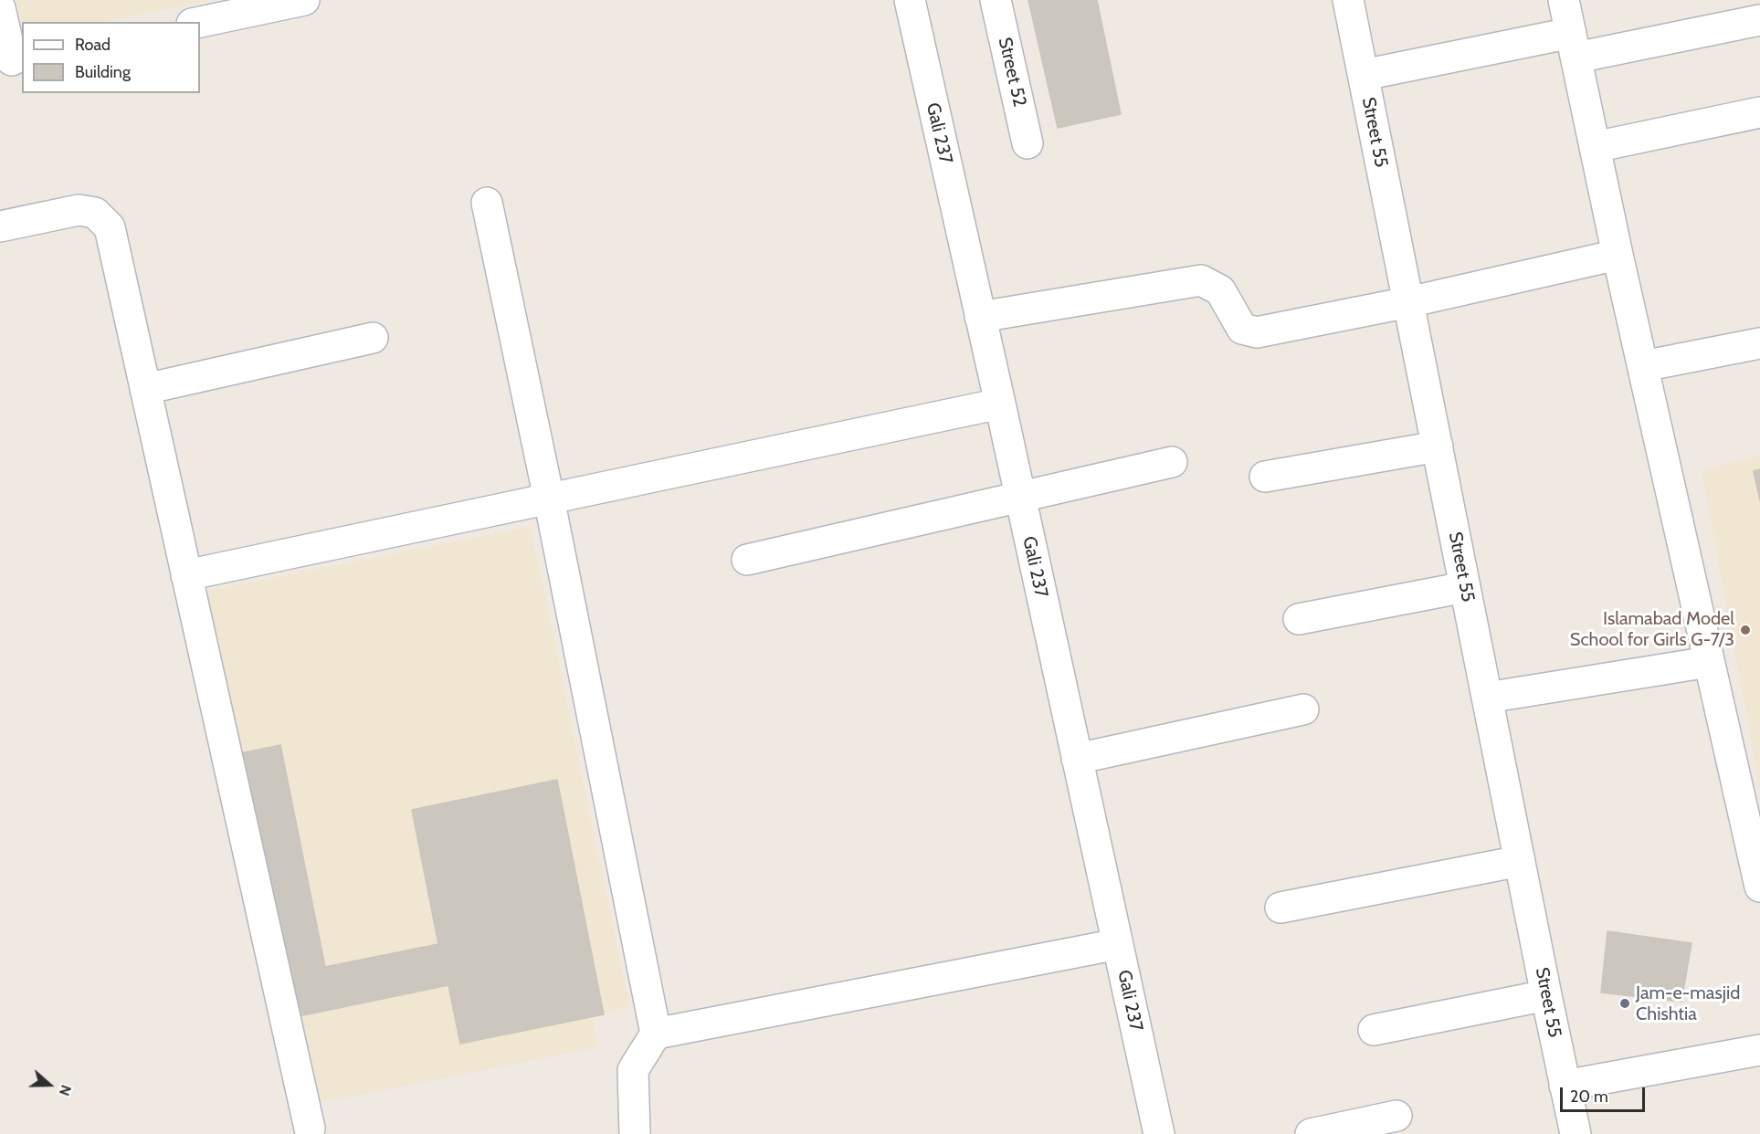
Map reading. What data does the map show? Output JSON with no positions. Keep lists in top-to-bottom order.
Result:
{
  "streets": {
    "street": ["Street 52", "Street 55", "Gali 237"]
  },
  "places": ["Islamabad Model School for Girls G-7/3", "Jam-e-masjid Chishtia"],
  "legend": ["Road", "Building"],
  "scale_bar": "20 m",
  "north": "right"
}
